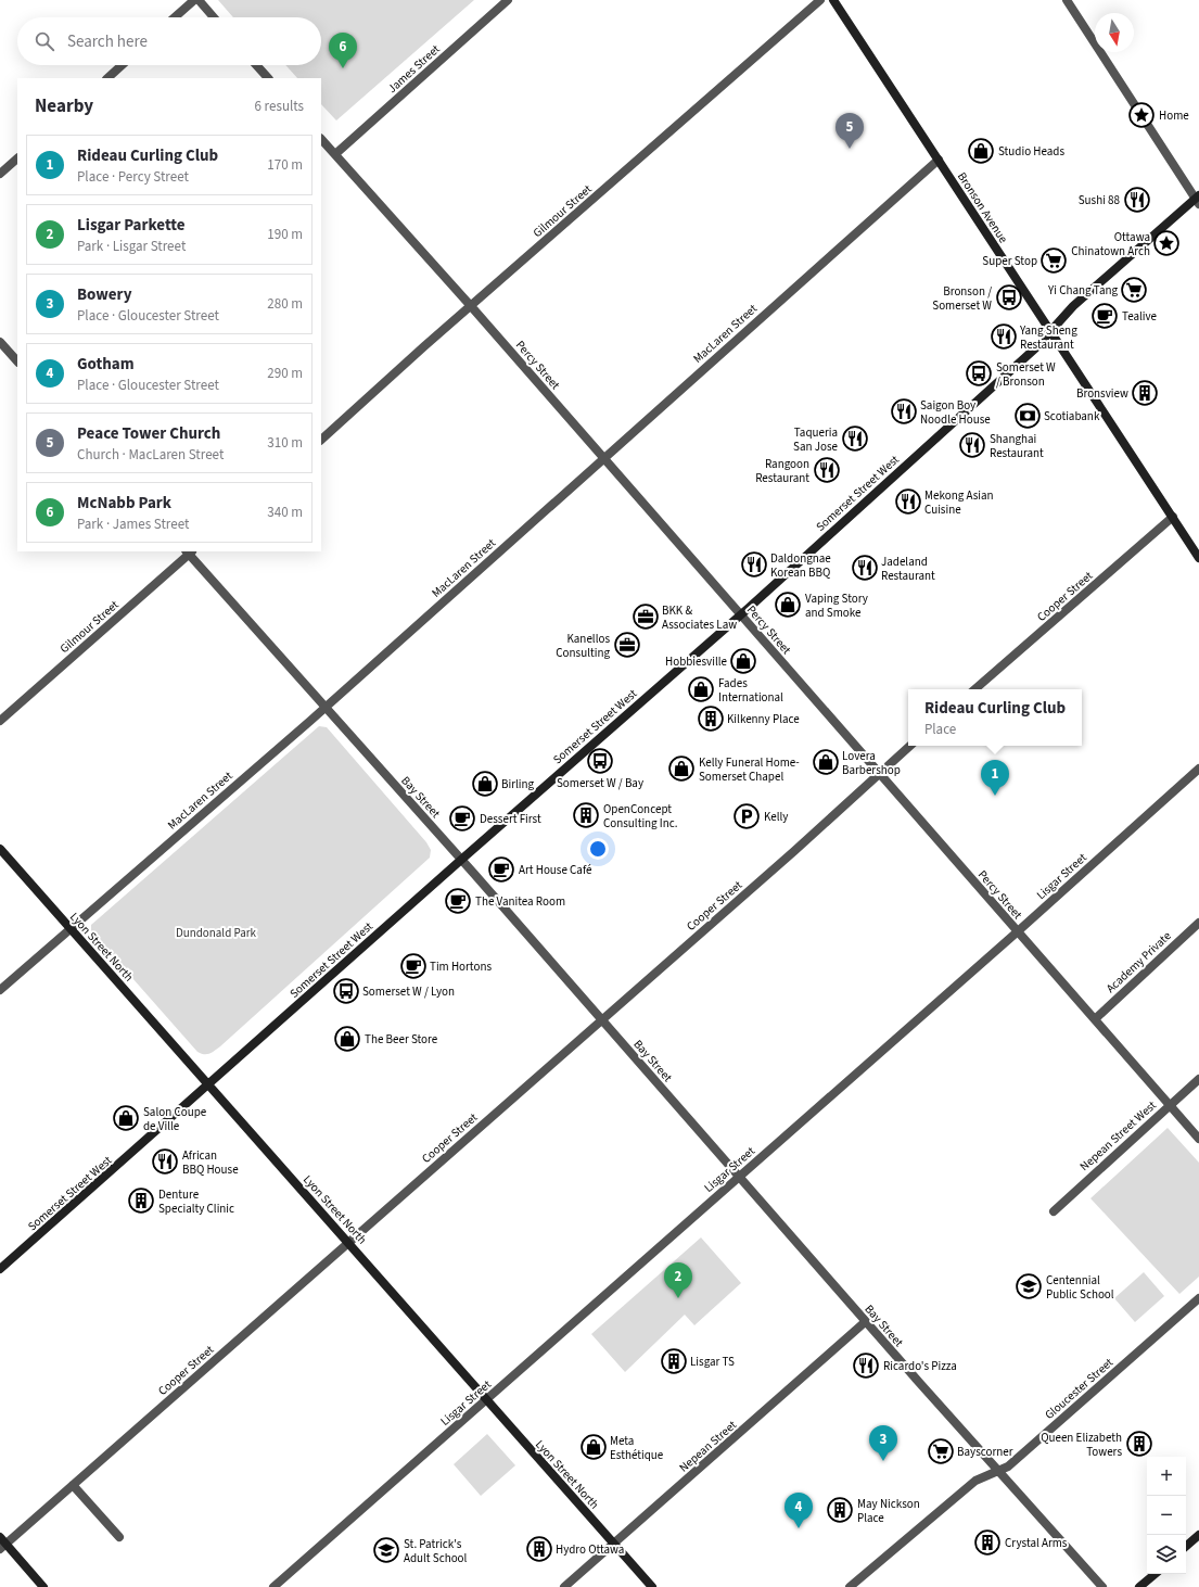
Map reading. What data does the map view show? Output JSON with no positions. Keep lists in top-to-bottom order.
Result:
{
  "streets": {
    "main road": ["Bronson Avenue", "Somerset Street West", "Lyon Street North"],
    "street": [
      "James Street",
      "Gilmour Street",
      "MacLaren Street",
      "Percy Street",
      "Cooper Street",
      "Bay Street",
      "Lisgar Street",
      "Academy Private",
      "Nepean Street West",
      "Gloucester Street",
      "Nepean Street"
    ]
  },
  "crossings": [
    ["James Street", "Percy Street"],
    ["Bronson Avenue", "MacLaren Street"],
    ["Bronson Avenue", "Somerset Street West"],
    ["Bronson Avenue", "Cooper Street"],
    ["Gilmour Street", "Percy Street"],
    ["Gilmour Street", "Bay Street"],
    ["MacLaren Street", "Percy Street"],
    ["MacLaren Street", "Bay Street"],
    ["MacLaren Street", "Lyon Street North"],
    ["Percy Street", "Somerset Street West"],
    ["Percy Street", "Cooper Street"],
    ["Percy Street", "Lisgar Street"],
    ["Percy Street", "Academy Private"],
    ["Percy Street", "Nepean Street West"],
    ["Somerset Street West", "Bay Street"],
    ["Somerset Street West", "Lyon Street North"],
    ["Cooper Street", "Bay Street"],
    ["Cooper Street", "Lyon Street North"],
    ["Bay Street", "Lisgar Street"],
    ["Bay Street", "Gloucester Street"],
    ["Bay Street", "Nepean Street"],
    ["Lisgar Street", "Lyon Street North"],
    ["Lyon Street North", "Nepean Street"]
  ],
  "parks": ["Dundonald Park"],
  "places": {
    "place": ["Home", "Ottawa Chinatown Arch"],
    "shop": [
      "Studio Heads",
      "Vaping Story and Smoke",
      "Hobbiesville",
      "Fades International",
      "Lovera Barbershop",
      "Kelly Funeral Home- Somerset Chapel",
      "Birling",
      "The Beer Store",
      "Salon Coupe de Ville",
      "Meta Esthétique"
    ],
    "restaurant": [
      "Sushi 88",
      "Yang Sheng Restaurant",
      "Saigon Boy Noodle House",
      "Taqueria San Jose",
      "Shanghai Restaurant",
      "Rangoon Restaurant",
      "Mekong Asian Cuisine",
      "Daldongnae Korean BBQ",
      "Jadeland Restaurant",
      "African BBQ House",
      "Ricardo's Pizza"
    ],
    "supermarket": ["Super Stop", "Yi Chang Tang", "Bayscorner"],
    "bus stop": [
      "Bronson / Somerset W",
      "Somerset W / Bronson",
      "Somerset W / Bay",
      "Somerset W / Lyon"
    ],
    "cafe": [
      "Tealive",
      "Dessert First",
      "Art House Café",
      "The Vanitea Room",
      "Tim Hortons"
    ],
    "building": [
      "Bronsview",
      "Kilkenny Place",
      "OpenConcept Consulting Inc.",
      "Denture Specialty Clinic",
      "Lisgar TS",
      "Queen Elizabeth Towers",
      "May Nickson Place",
      "Crystal Arms",
      "Hydro Ottawa"
    ],
    "bank": ["Scotiabank"],
    "office": ["BKK & Associates Law", "Kanellos Consulting"],
    "parking": ["Kelly"],
    "school or university": ["Centennial Public School", "St. Patrick's Adult School"]
  },
  "north": "bottom",
  "page": {
    "search": "Search here",
    "pins": [
      "6",
      "5",
      "1",
      "2",
      "3",
      "4"
    ],
    "heading": ["Nearby", "6 results"],
    "list": [
      {
        "mark": "1",
        "name": "Rideau Curling Club",
        "note": "Place · Percy Street",
        "value": "170 m"
      },
      {
        "mark": "2",
        "name": "Lisgar Parkette",
        "note": "Park · Lisgar Street",
        "value": "190 m"
      },
      {
        "mark": "3",
        "name": "Bowery",
        "note": "Place · Gloucester Street",
        "value": "280 m"
      },
      {
        "mark": "4",
        "name": "Gotham",
        "note": "Place · Gloucester Street",
        "value": "290 m"
      },
      {
        "mark": "5",
        "name": "Peace Tower Church",
        "note": "Church · MacLaren Street",
        "value": "310 m"
      },
      {
        "mark": "6",
        "name": "McNabb Park",
        "note": "Park · James Street",
        "value": "340 m"
      }
    ],
    "popup": ["Rideau Curling Club", "Place"],
    "map_buttons": ["+", "−"]
  }
}
